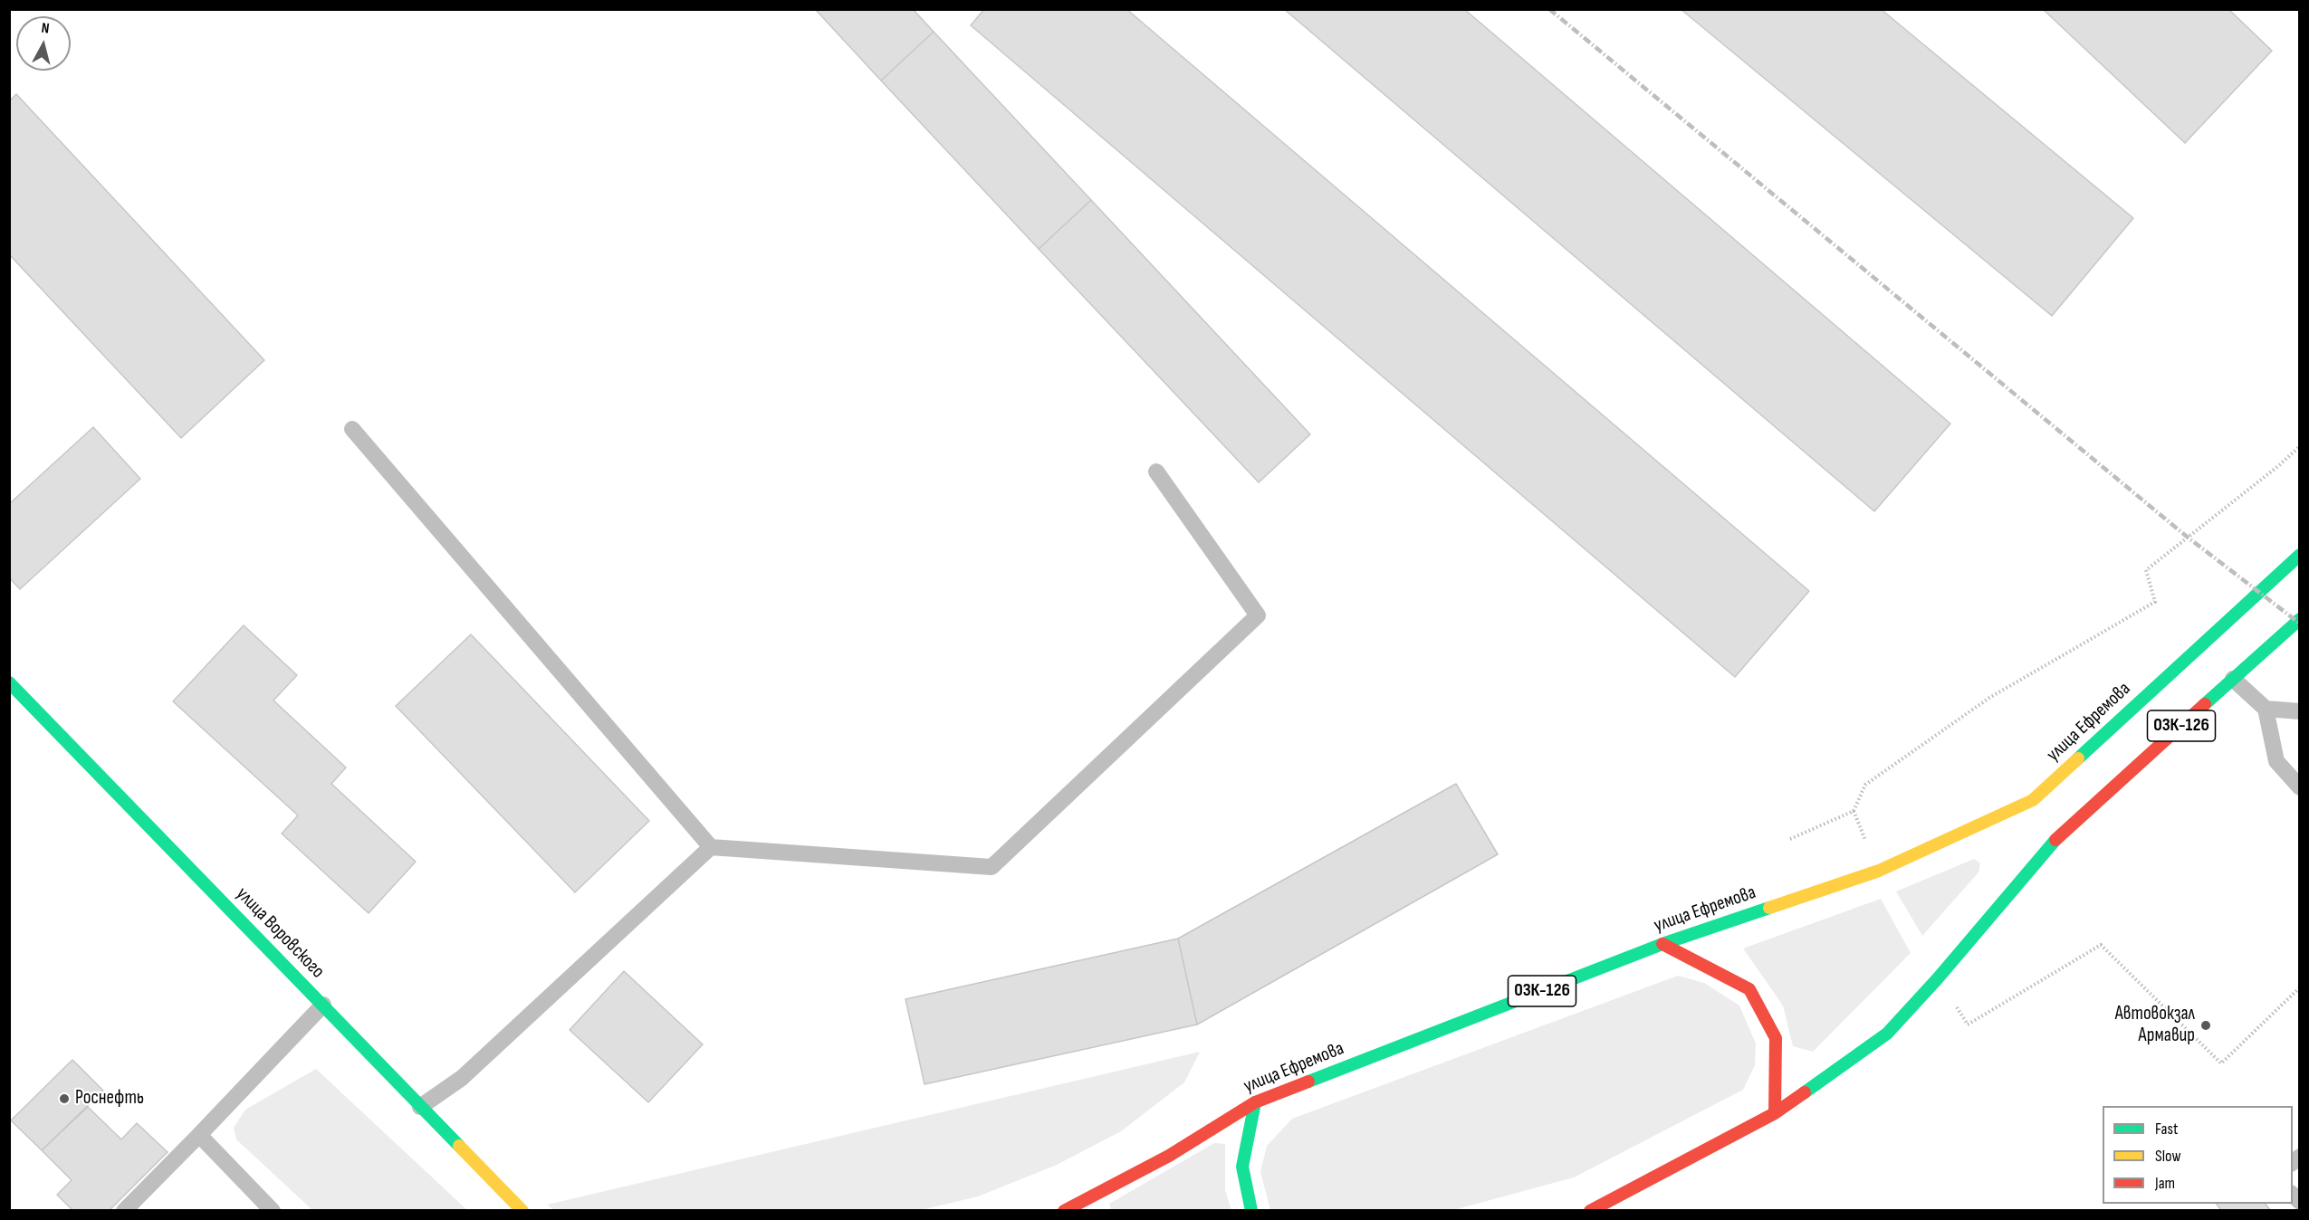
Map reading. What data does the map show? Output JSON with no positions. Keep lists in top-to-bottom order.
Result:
{
  "streets": {
    "main road": ["улица Ефремова", "03К-126", "улица Воровского"]
  },
  "places": ["Автовокзал Армавир", "Роснефть"],
  "legend": ["Fast", "Slow", "Jam"],
  "north": "top"
}
